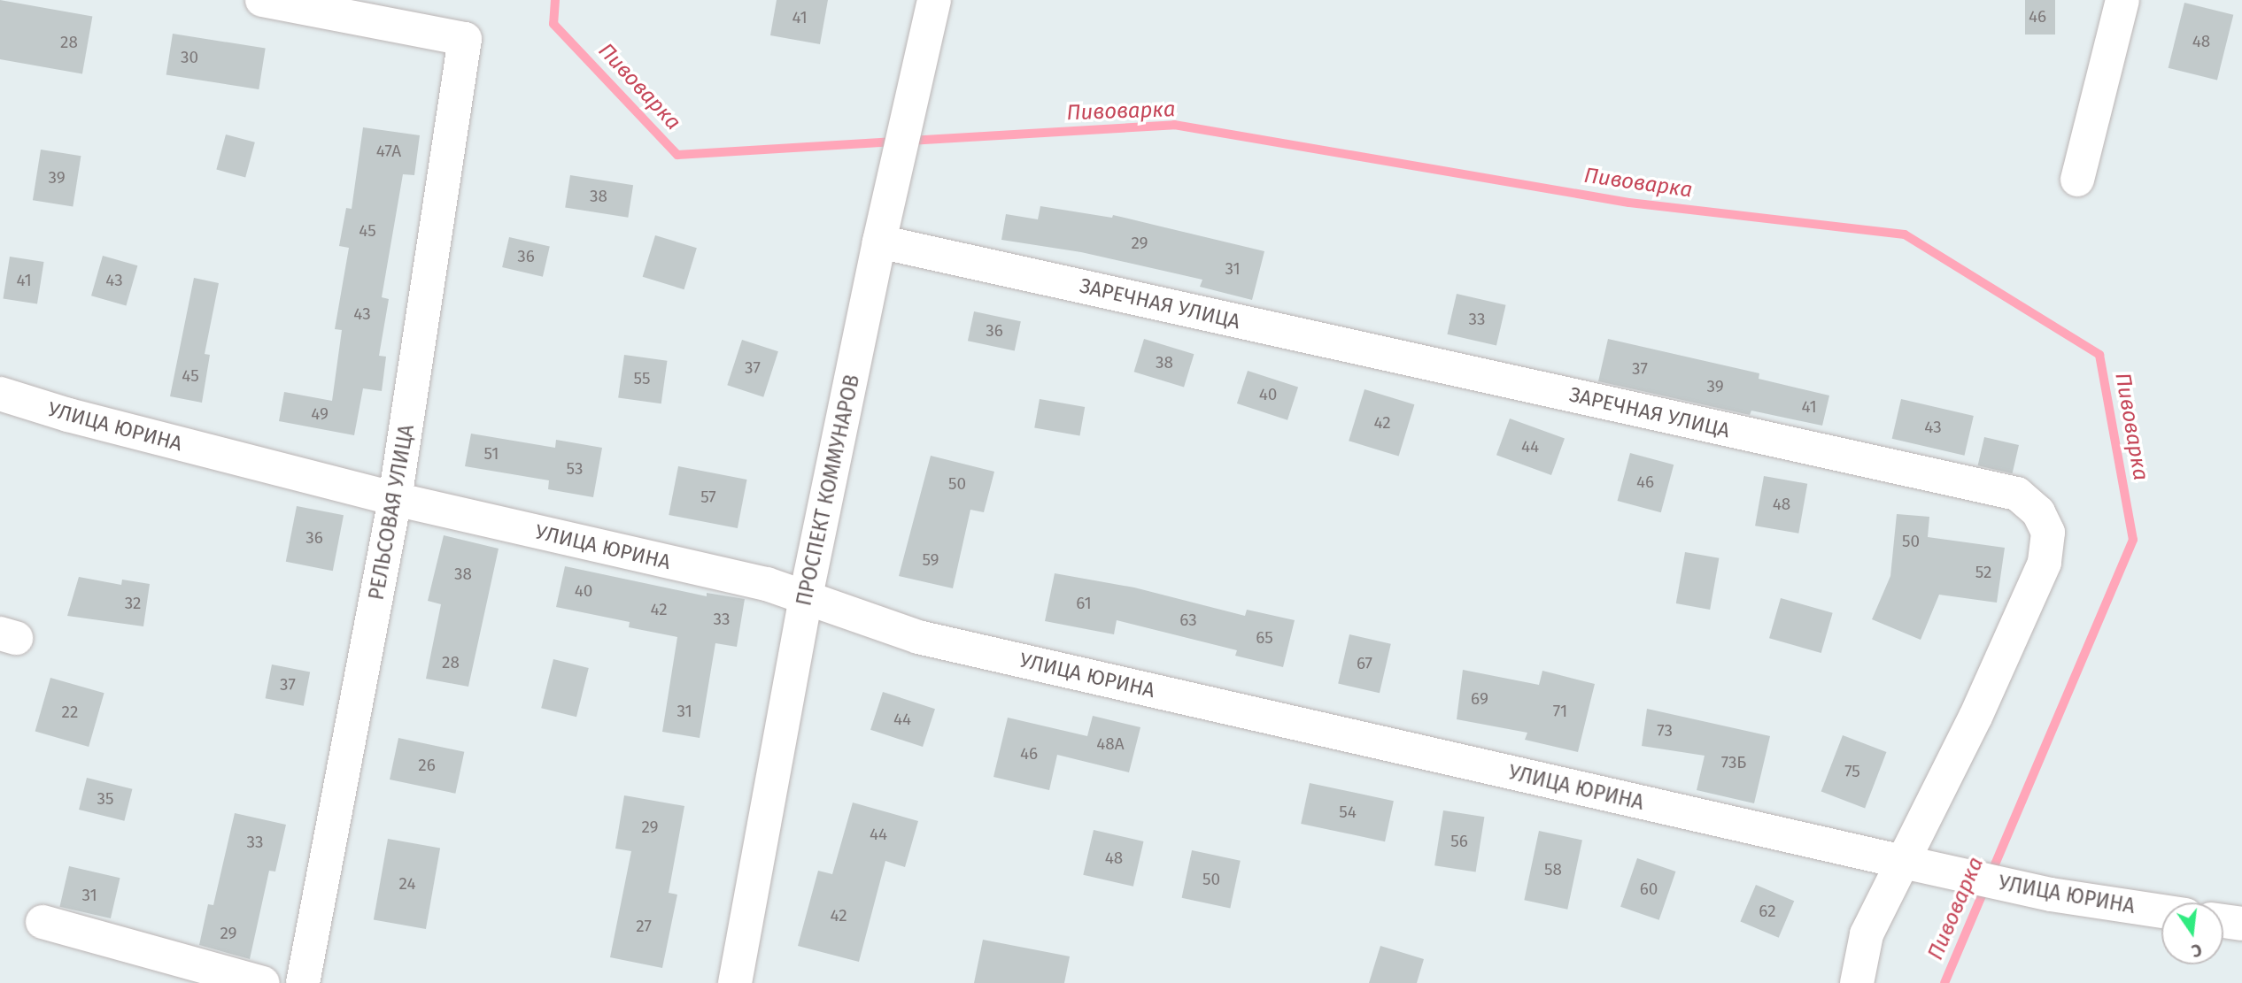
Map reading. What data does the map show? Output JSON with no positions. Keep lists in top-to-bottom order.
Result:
{
  "streets": {
    "street": [
      "ЗАРЕЧНАЯ УЛИЦА",
      "УЛИЦА ЮРИНА",
      "ПРОСПЕКТ КОММУНАРОВ",
      "РЕЛЬСОВАЯ УЛИЦА"
    ]
  },
  "crossings": [
    ["ЗАРЕЧНАЯ УЛИЦА", "УЛИЦА ЮРИНА"],
    ["ЗАРЕЧНАЯ УЛИЦА", "ПРОСПЕКТ КОММУНАРОВ"],
    ["УЛИЦА ЮРИНА", "ПРОСПЕКТ КОММУНАРОВ"],
    ["УЛИЦА ЮРИНА", "РЕЛЬСОВАЯ УЛИЦА"]
  ],
  "water": ["Пивоварка"],
  "house_numbers": [
    "46",
    "41",
    "48",
    "28",
    "30",
    "47А",
    "39",
    "38",
    "45",
    "29",
    "36",
    "31",
    "41",
    "43",
    "43",
    "33",
    "36",
    "38",
    "37",
    "37",
    "45",
    "55",
    "39",
    "40",
    "41",
    "49",
    "42",
    "43",
    "44",
    "51",
    "53",
    "46",
    "50",
    "57",
    "48",
    "36",
    "50",
    "59",
    "52",
    "38",
    "40",
    "32",
    "61",
    "42",
    "33",
    "63",
    "65",
    "28",
    "67",
    "37",
    "69",
    "31",
    "71",
    "22",
    "44",
    "73",
    "48А",
    "46",
    "73Б",
    "26",
    "75",
    "35",
    "54",
    "29",
    "44",
    "56",
    "33",
    "48",
    "58",
    "50",
    "24",
    "60",
    "31",
    "62",
    "42",
    "27",
    "29"
  ],
  "north": "bottom"
}
